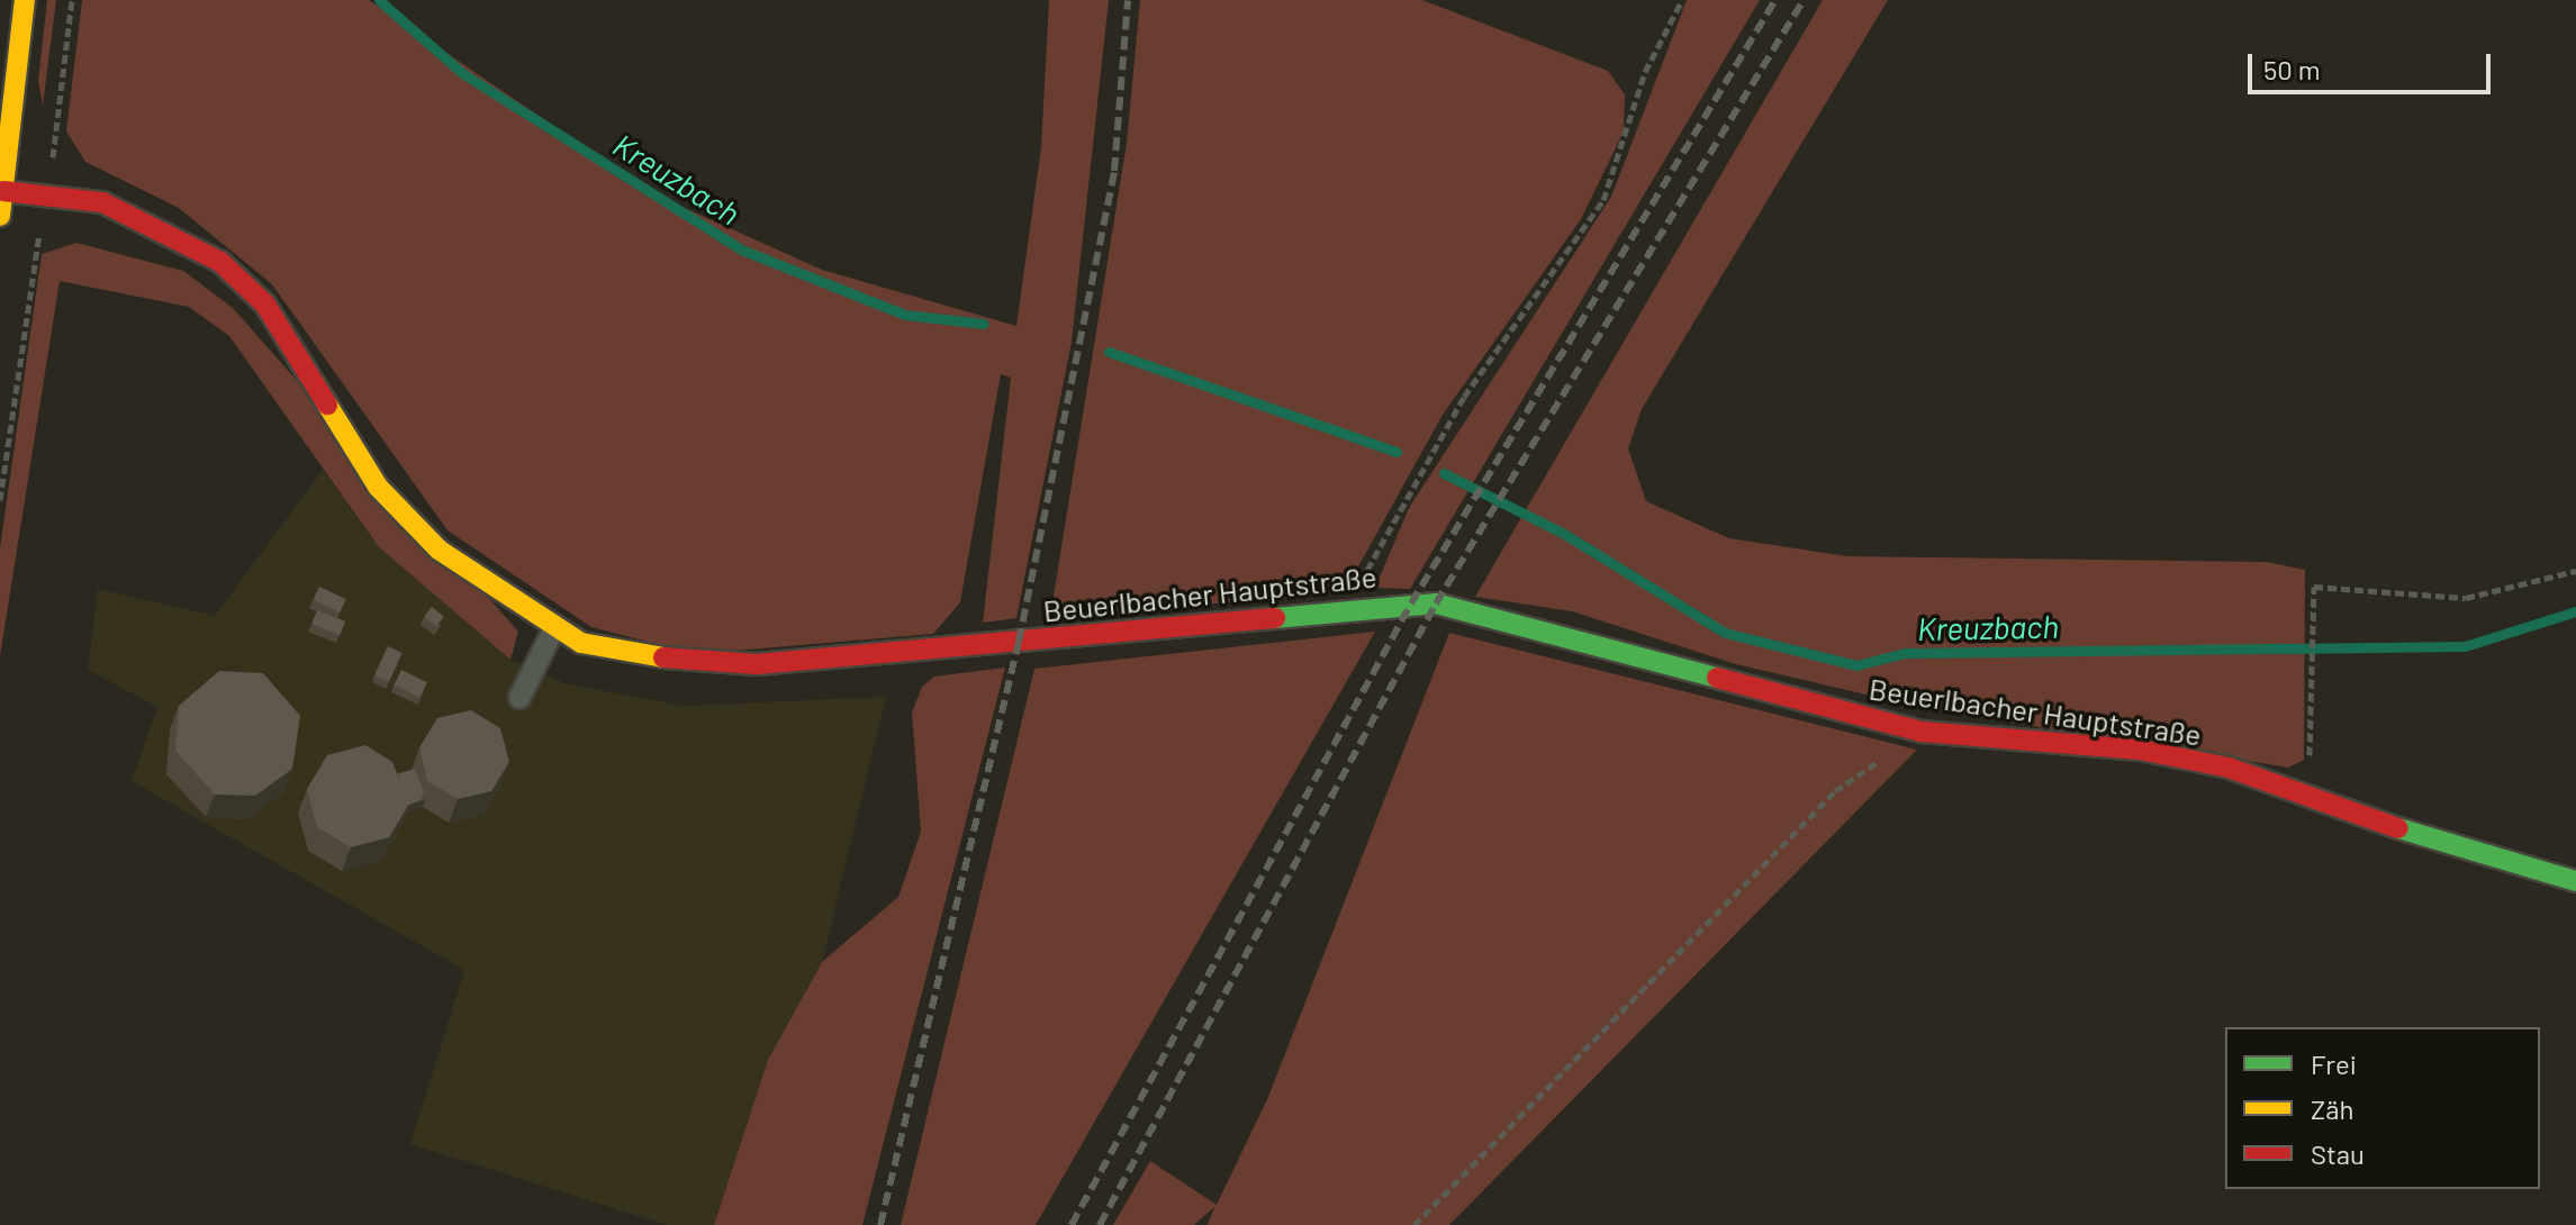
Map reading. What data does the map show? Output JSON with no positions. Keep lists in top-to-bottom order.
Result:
{
  "streets": {
    "street": ["Beuerlbacher Hauptstraße"]
  },
  "water": ["Kreuzbach"],
  "legend": ["Frei", "Zäh", "Stau"],
  "scale_bar": "50 m"
}
